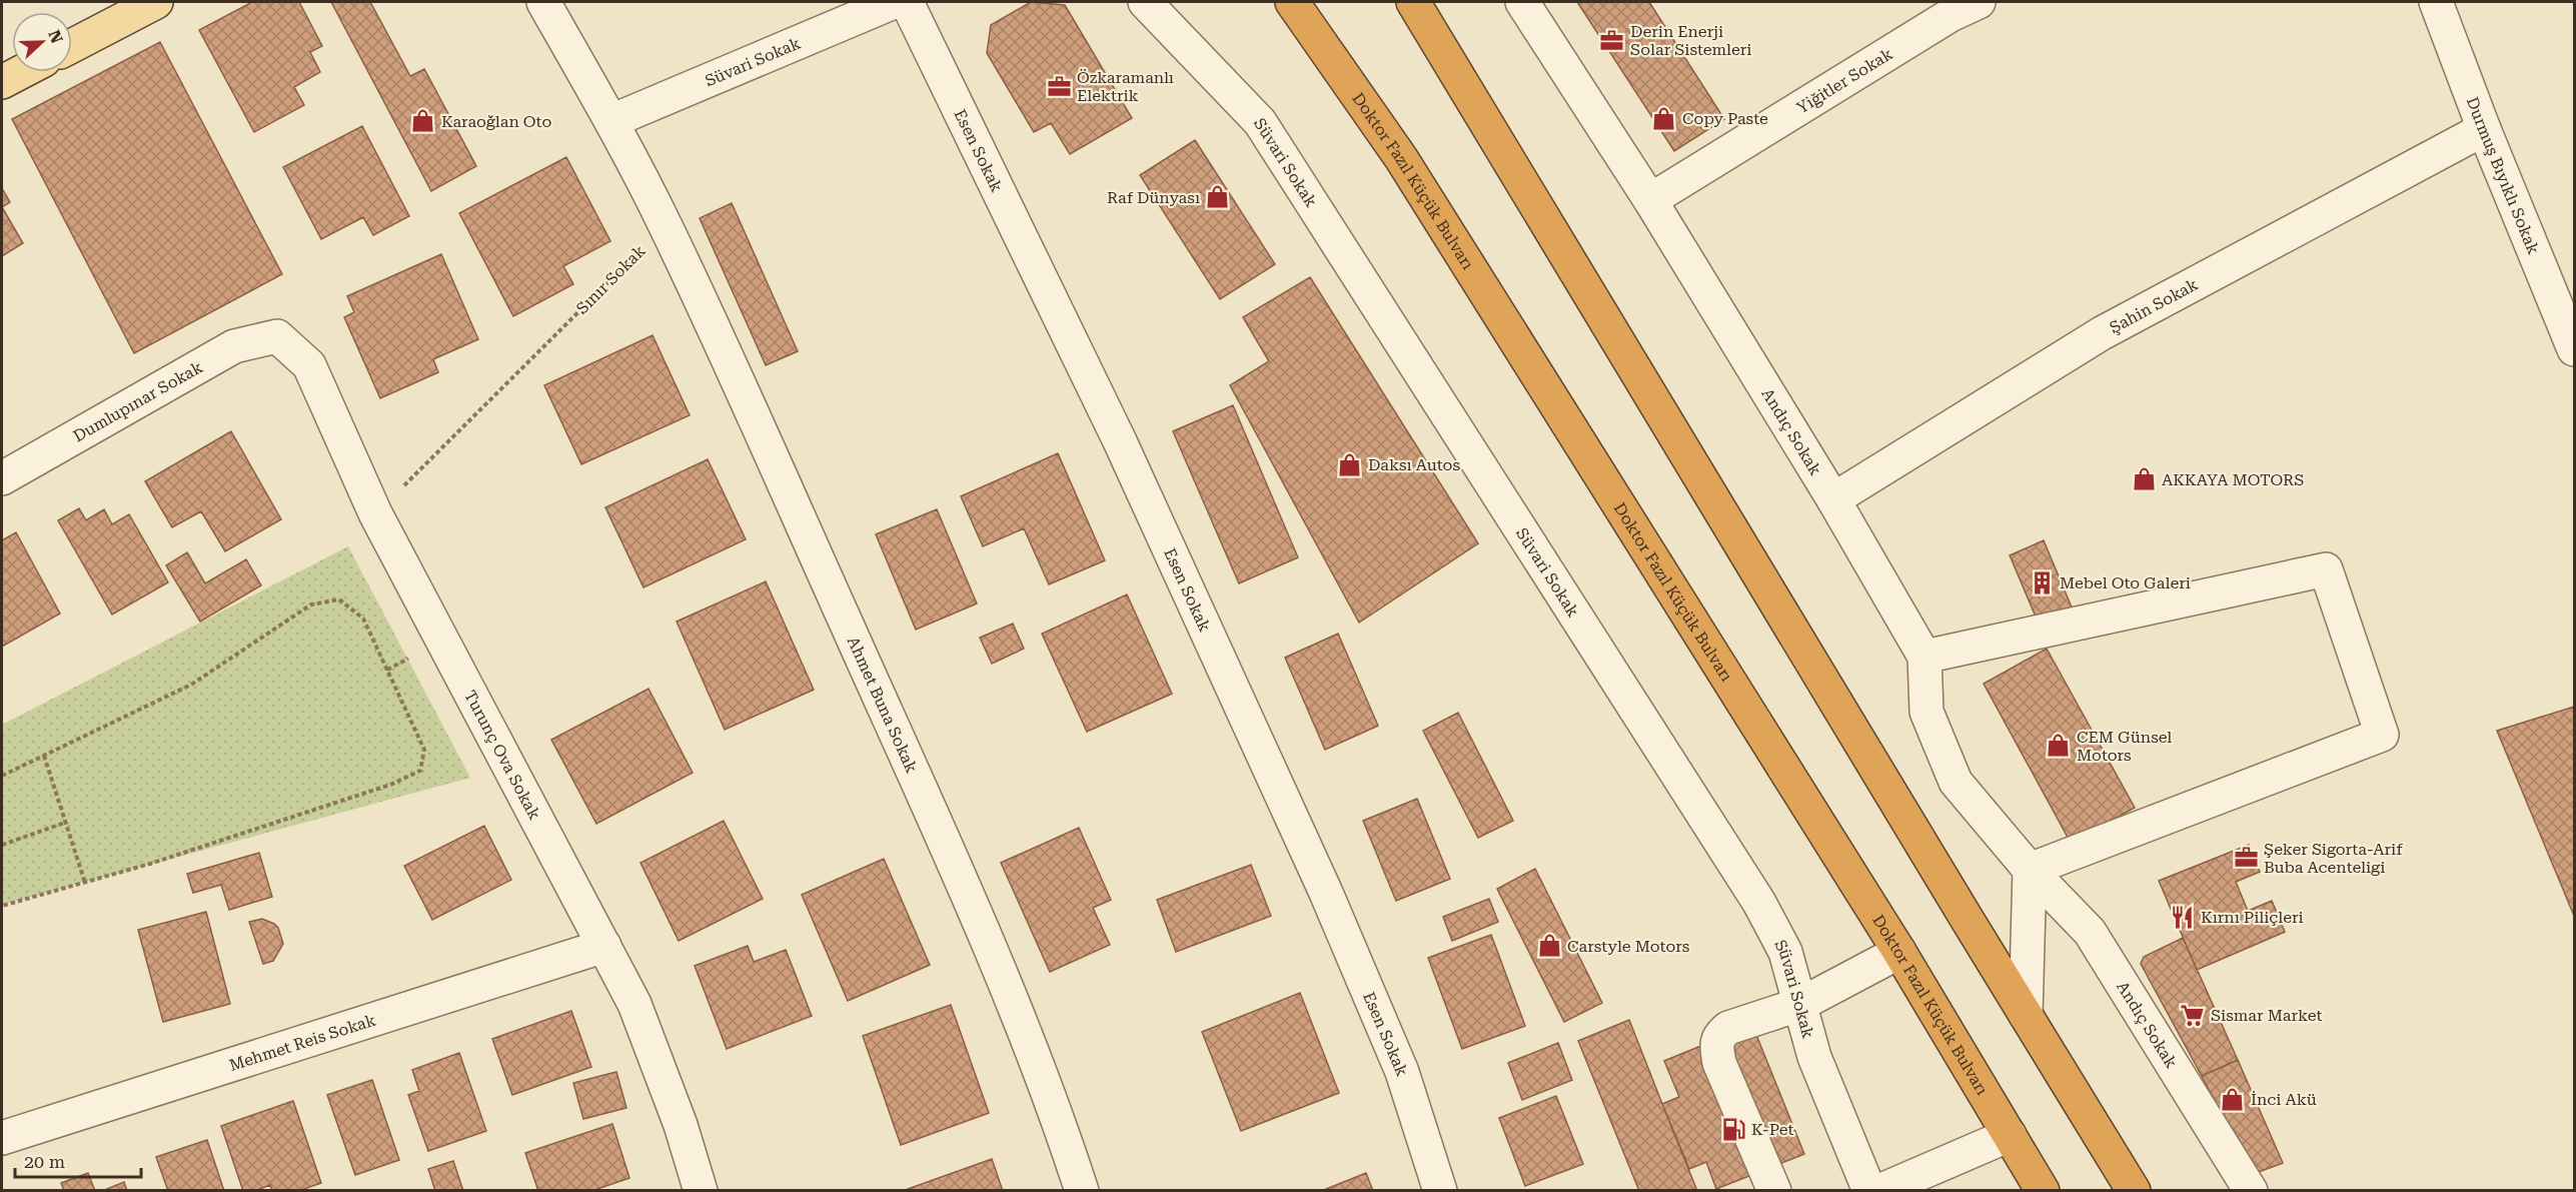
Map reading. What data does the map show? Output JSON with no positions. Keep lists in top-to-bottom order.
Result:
{
  "streets": {
    "highway": ["Doktor Fazıl Küçük Bulvarı"],
    "street": [
      "Süvari Sokak",
      "Yiğitler Sokak",
      "Esen Sokak",
      "Durmuş Bıyıklı Sokak",
      "Şahin Sokak",
      "Dumlupınar Sokak",
      "Andıç Sokak",
      "Ahmet Buna Sokak",
      "Turunç Ova Sokak",
      "Mehmet Reis Sokak"
    ],
    "path": ["Sınır Sokak"]
  },
  "crossings": [
    ["Yiğitler Sokak", "Andıç Sokak"],
    ["Durmuş Bıyıklı Sokak", "Şahin Sokak"],
    ["Sınır Sokak", "Ahmet Buna Sokak"],
    ["Sınır Sokak", "Turunç Ova Sokak"],
    ["Şahin Sokak", "Andıç Sokak"],
    ["Dumlupınar Sokak", "Turunç Ova Sokak"],
    ["Turunç Ova Sokak", "Mehmet Reis Sokak"]
  ],
  "places": {
    "office": ["Derin Enerji Solar Sistemleri", "Özkaramanlı Elektrik", "Şeker Sigorta-Arif Buba Acenteligi"],
    "shop": [
      "Copy Paste",
      "Karaoğlan Oto",
      "Raf Dünyası",
      "Daksı Autos",
      "AKKAYA MOTORS",
      "CEM Günsel Motors",
      "Carstyle Motors",
      "İnci Akü"
    ],
    "building": ["Mebel Oto Galeri"],
    "restaurant": ["Kırnı Piliçleri"],
    "supermarket": ["Sismar Market"],
    "fuel station": ["K-Pet"]
  },
  "scale_bar": "20 m",
  "north": "right"
}
